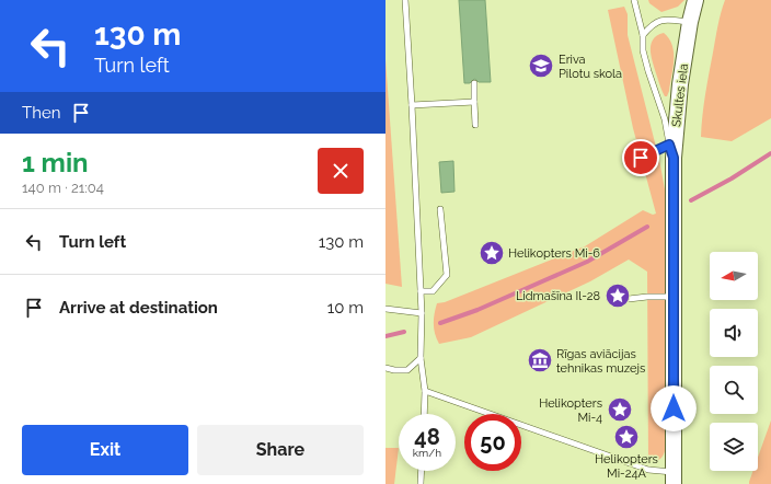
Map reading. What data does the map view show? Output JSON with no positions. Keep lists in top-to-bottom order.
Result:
{
  "streets": {
    "main road": ["Skultes iela"]
  },
  "places": {
    "school or university": ["Eriva Pilotu skola"],
    "place": [
      "Helikopters Mi-6",
      "Lidmašīna Il-28",
      "Helikopters Mi-4",
      "Helikopters Mi-24A"
    ],
    "museum": ["Rīgas aviācijas tehnikas muzejs"]
  },
  "north": "left",
  "page": {
    "turn": ["130 m", "Turn left"],
    "then": "Then",
    "heading": ["1 min", "140 m · 21:04"],
    "list": [
      {
        "name": "Turn left",
        "value": "130 m"
      },
      {
        "name": "Arrive at destination",
        "value": "10 m"
      }
    ],
    "speed": "48 km/h",
    "limit": "50",
    "buttons": ["Exit", "Share"]
  }
}
